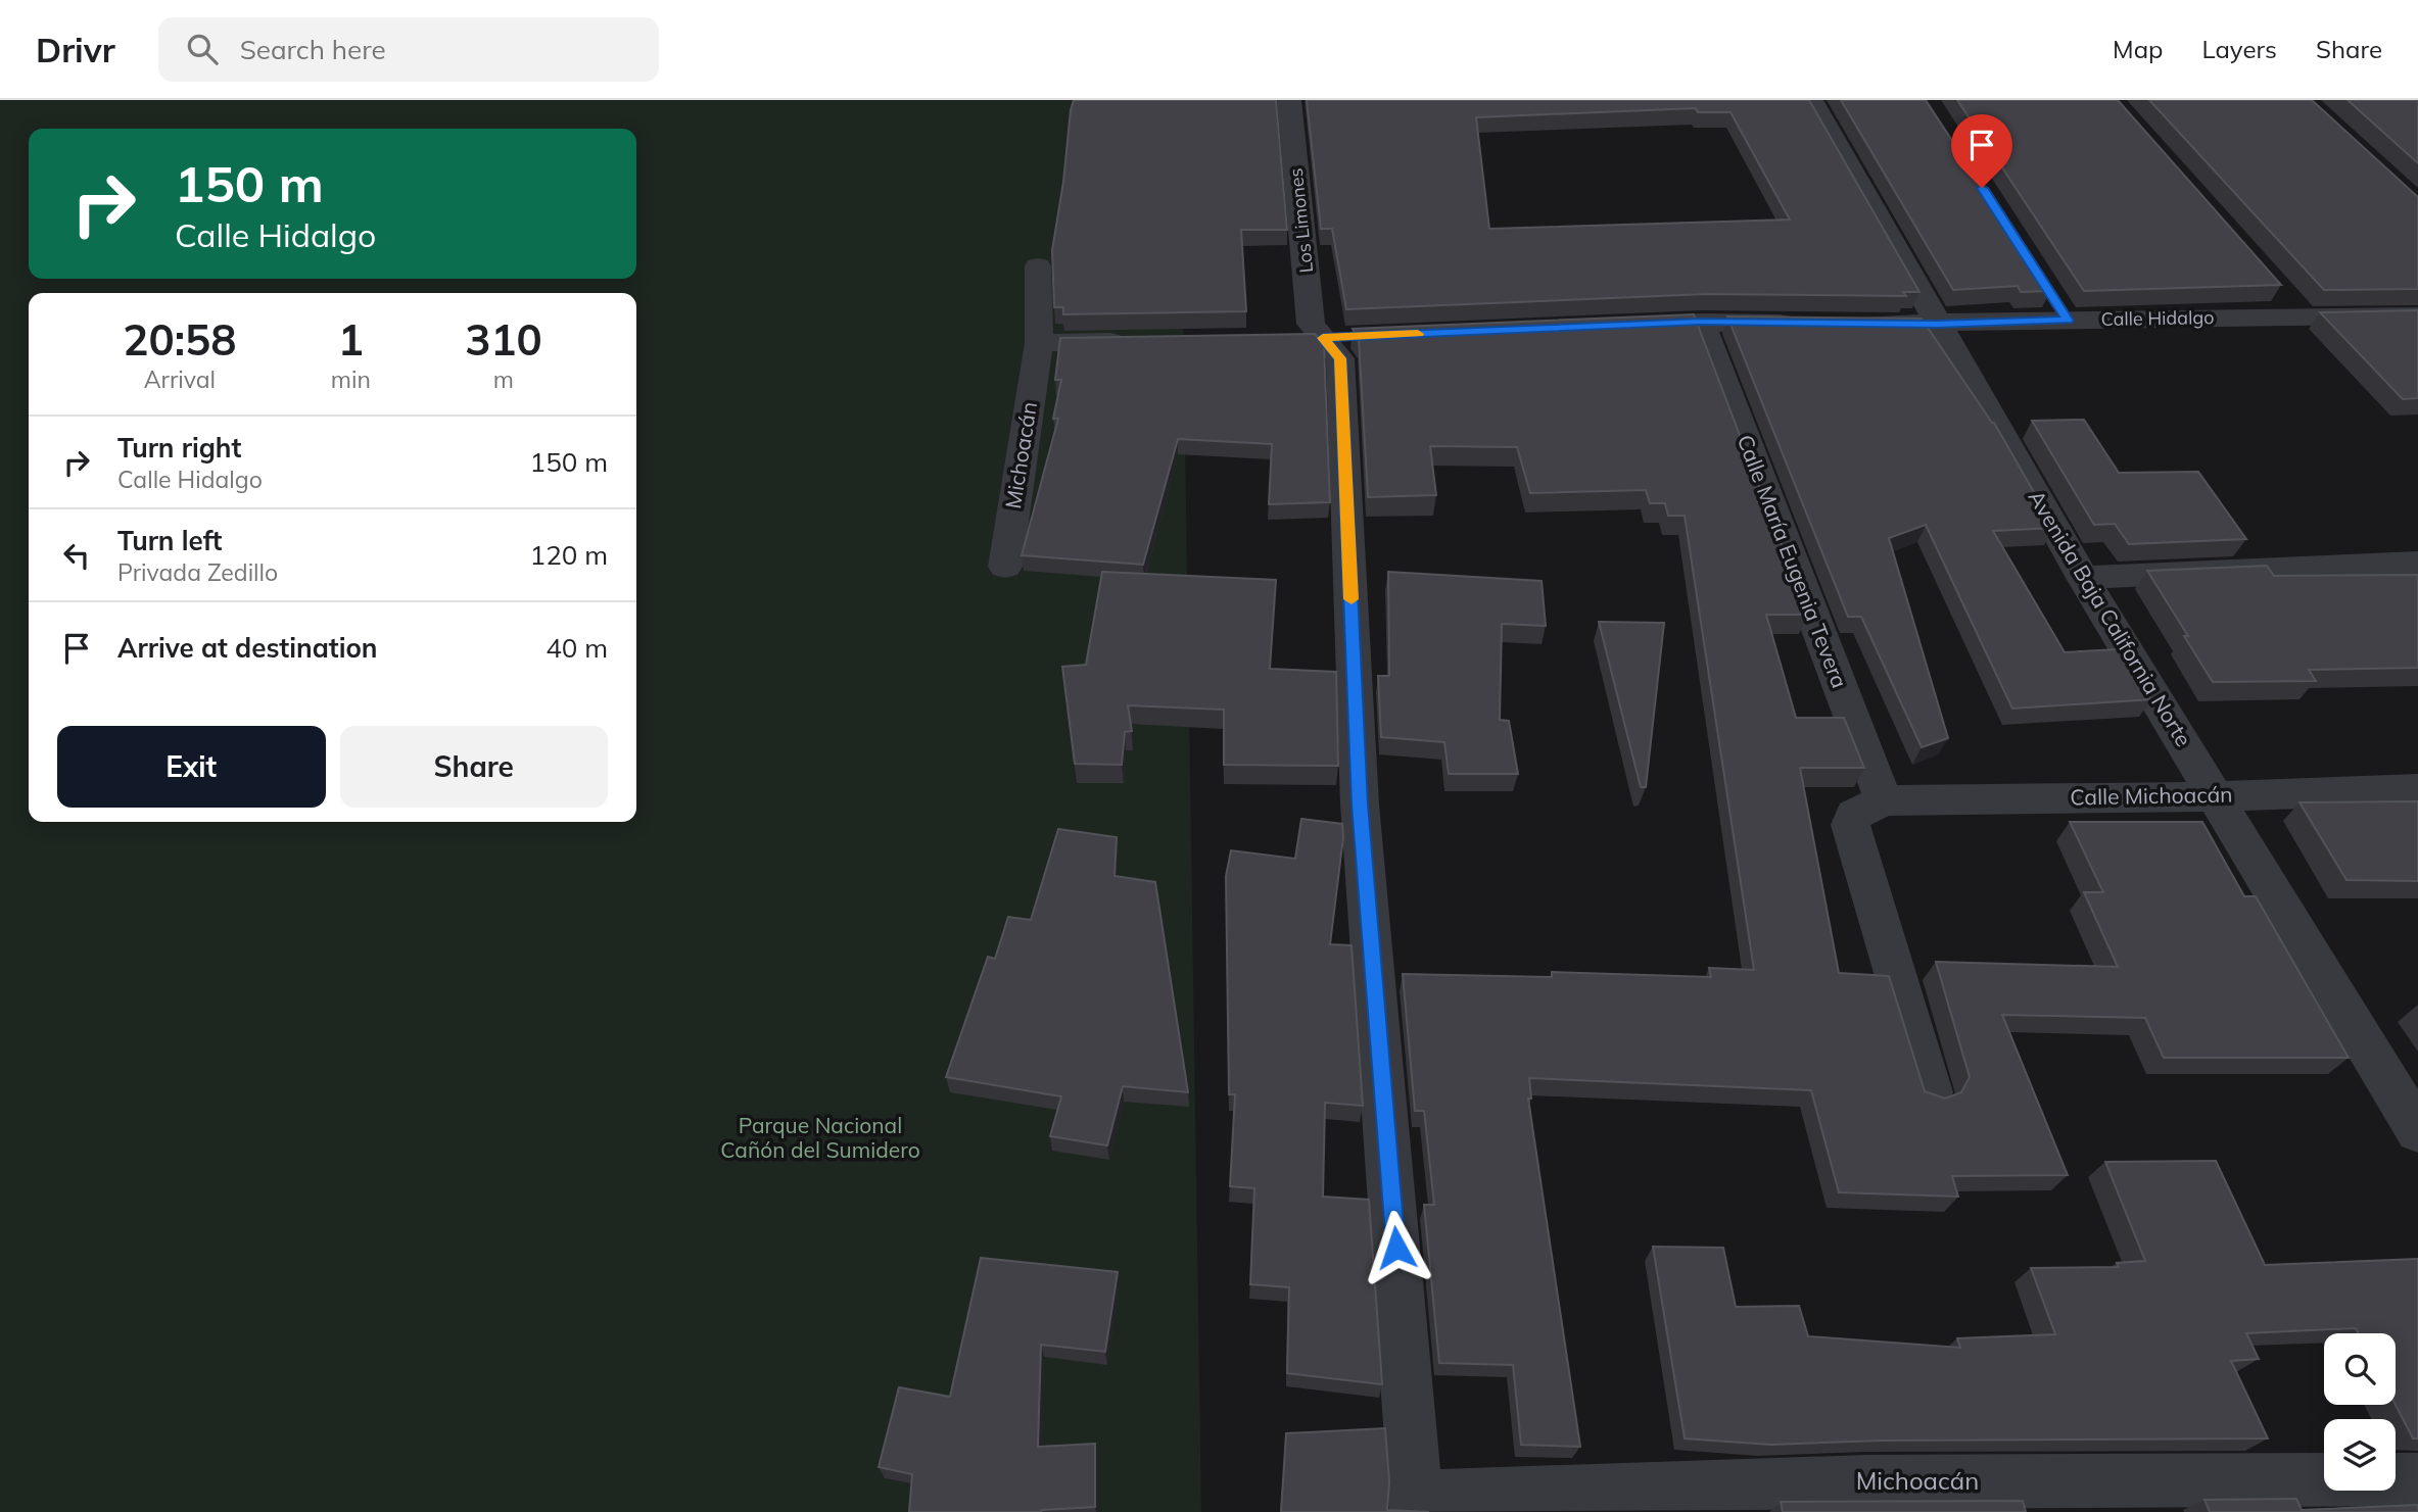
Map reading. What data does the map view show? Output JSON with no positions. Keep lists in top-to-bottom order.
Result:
{
  "streets": {
    "street": [
      "Los Limones",
      "Calle Hidalgo",
      "Michoacán",
      "Calle María Eugenia Tevera",
      "Avenida Baja California Norte",
      "Calle Michoacán"
    ]
  },
  "crossings": [
    ["Los Limones", "Michoacán"],
    ["Calle Hidalgo", "Calle María Eugenia Tevera"],
    ["Calle Hidalgo", "Avenida Baja California Norte"],
    ["Calle María Eugenia Tevera", "Calle Michoacán"],
    ["Avenida Baja California Norte", "Calle Michoacán"]
  ],
  "parks": ["Parque Nacional Cañón del Sumidero"],
  "page": {
    "header": "Drivr",
    "search": "Search here",
    "nav": ["Map", "Layers", "Share"],
    "turn": ["150 m", "Calle Hidalgo"],
    "eta": [
      "20:58",
      "Arrival",
      "1",
      "min",
      "310",
      "m"
    ],
    "list": [
      {
        "name": "Turn right",
        "note": "Calle Hidalgo",
        "value": "150 m"
      },
      {
        "name": "Turn left",
        "note": "Privada Zedillo",
        "value": "120 m"
      },
      {
        "name": "Arrive at destination",
        "value": "40 m"
      }
    ],
    "buttons": ["Exit", "Share"]
  }
}
